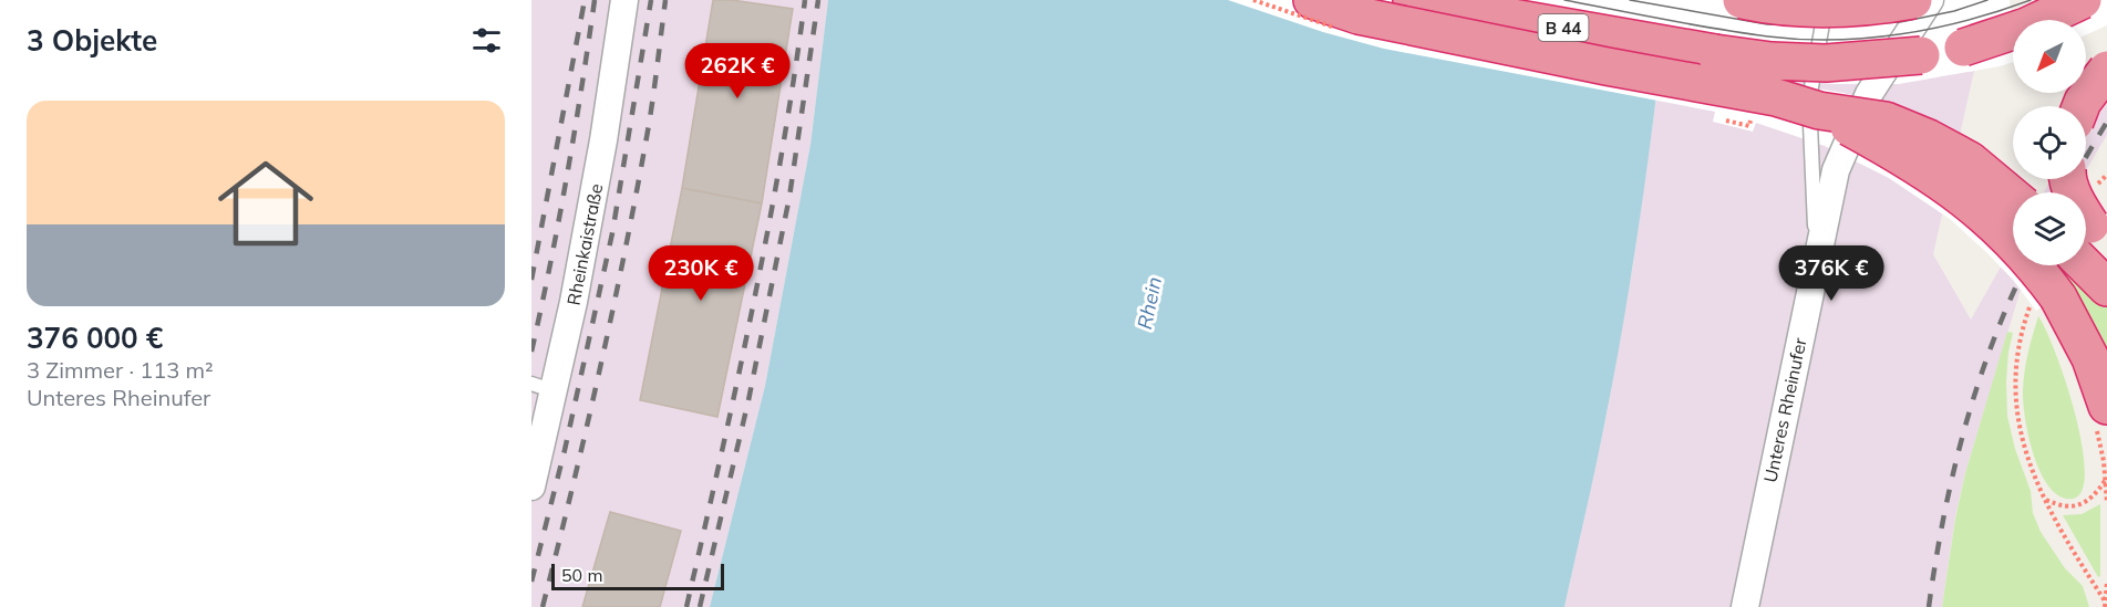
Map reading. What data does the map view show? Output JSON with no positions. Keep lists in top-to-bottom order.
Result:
{
  "streets": {
    "highway": ["B 44"],
    "street": ["Rheinkaistraße", "Unteres Rheinufer"]
  },
  "water": ["Rhein"],
  "scale_bar": "50 m",
  "north": "bottom left",
  "page": {
    "heading": "3 Objekte",
    "price": ["262K €", "230K €", "376K €"],
    "list": [
      {
        "name": "376 000 €",
        "note": "3 Zimmer · 113 m² · Unteres Rheinufer"
      }
    ],
    "scale": "50 m"
  }
}
